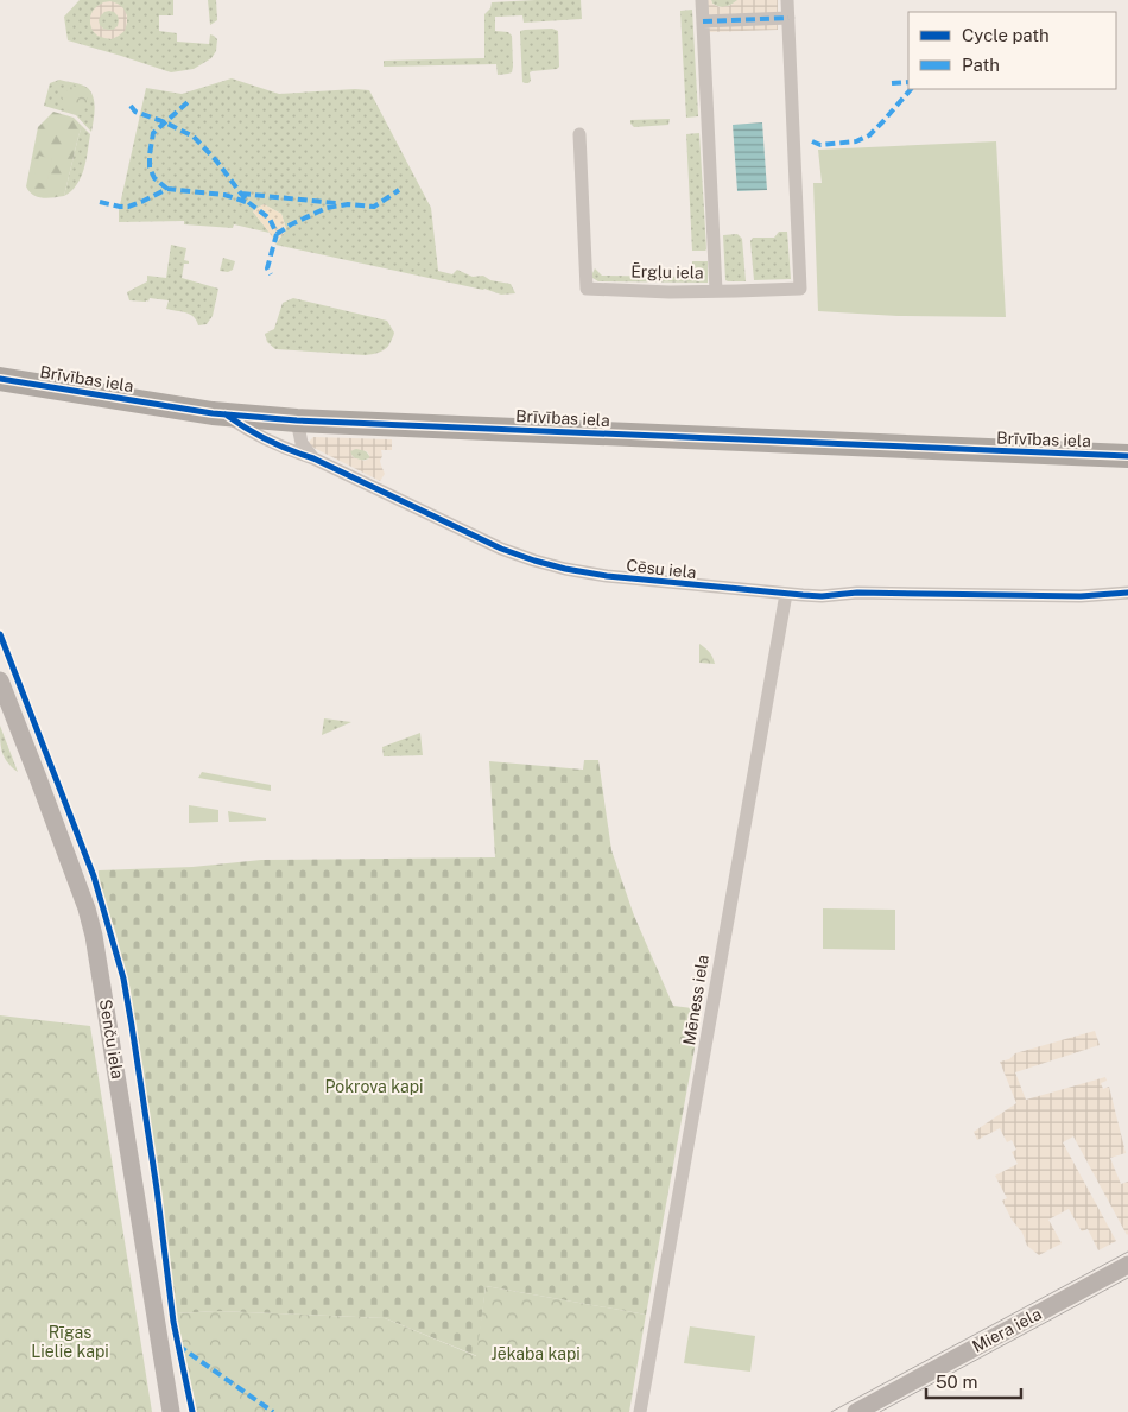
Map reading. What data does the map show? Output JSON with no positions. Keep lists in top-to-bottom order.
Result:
{
  "streets": {
    "highway": ["Brīvības iela"],
    "main road": ["Senču iela", "Miera iela"],
    "street": ["Ērgļu iela", "Cēsu iela", "Mēness iela"]
  },
  "crossings": [
    ["Brīvības iela", "Cēsu iela"],
    ["Cēsu iela", "Mēness iela"]
  ],
  "parks": ["Pokrova kapi", "Rīgas Lielie kapi", "Jēkaba kapi"],
  "legend": ["Cycle path", "Path"],
  "scale_bar": "50 m"
}
